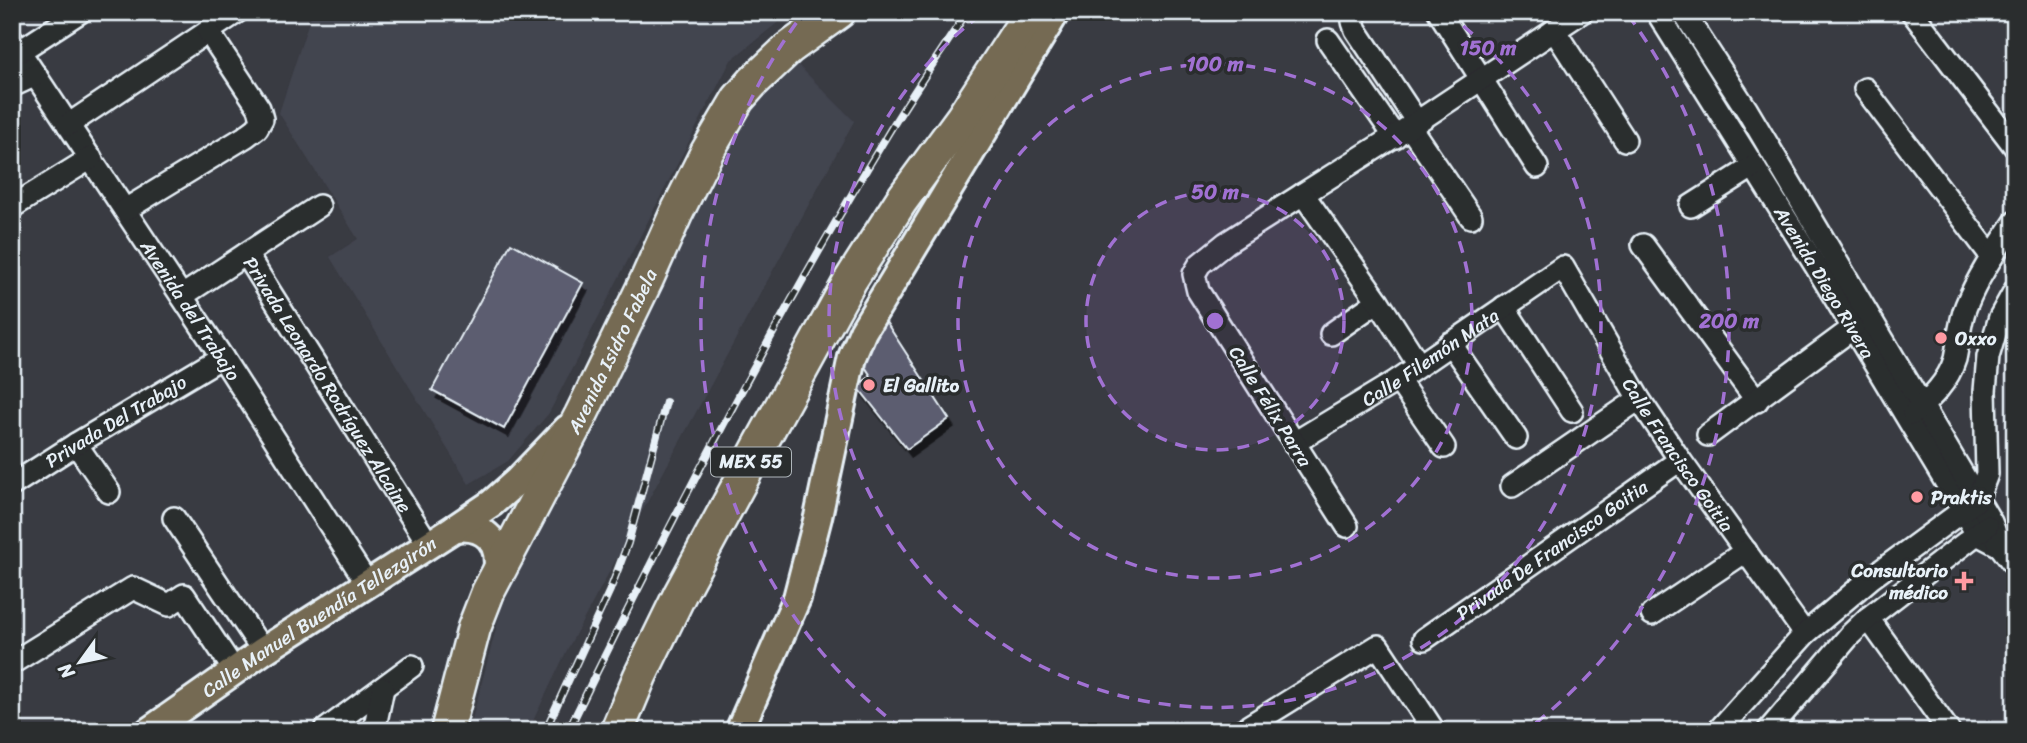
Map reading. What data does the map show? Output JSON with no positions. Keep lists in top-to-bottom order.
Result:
{
  "streets": {
    "highway": ["Avenida Isidro Fabela", "MEX 55"],
    "main road": ["Calle Manuel Buendía Tellezgirón"],
    "street": [
      "Avenida Diego Rivera",
      "Avenida del Trabajo",
      "Calle Filemón Mata",
      "Privada Leonardo Rodríguez Alcaine",
      "Calle Félix Parra",
      "Privada Del Trabajo",
      "Calle Francisco Goitia",
      "Privada De Francisco Goitia"
    ]
  },
  "crossings": [
    ["Avenida del Trabajo", "Privada Leonardo Rodríguez Alcaine"],
    ["Avenida del Trabajo", "Privada Del Trabajo"],
    ["Avenida del Trabajo", "Calle Manuel Buendía Tellezgirón"],
    ["Avenida Isidro Fabela", "Calle Manuel Buendía Tellezgirón"],
    ["Calle Filemón Mata", "Calle Félix Parra"],
    ["Calle Filemón Mata", "Calle Francisco Goitia"],
    ["Privada Leonardo Rodríguez Alcaine", "Calle Manuel Buendía Tellezgirón"],
    ["Calle Francisco Goitia", "Privada De Francisco Goitia"]
  ],
  "places": {
    "other": ["Oxxo", "El Gallito", "Praktis"],
    "health": ["Consultorio médico"]
  },
  "north": "bottom left",
  "rings": [
    "150 m",
    "100 m",
    "50 m",
    "200 m"
  ]
}
